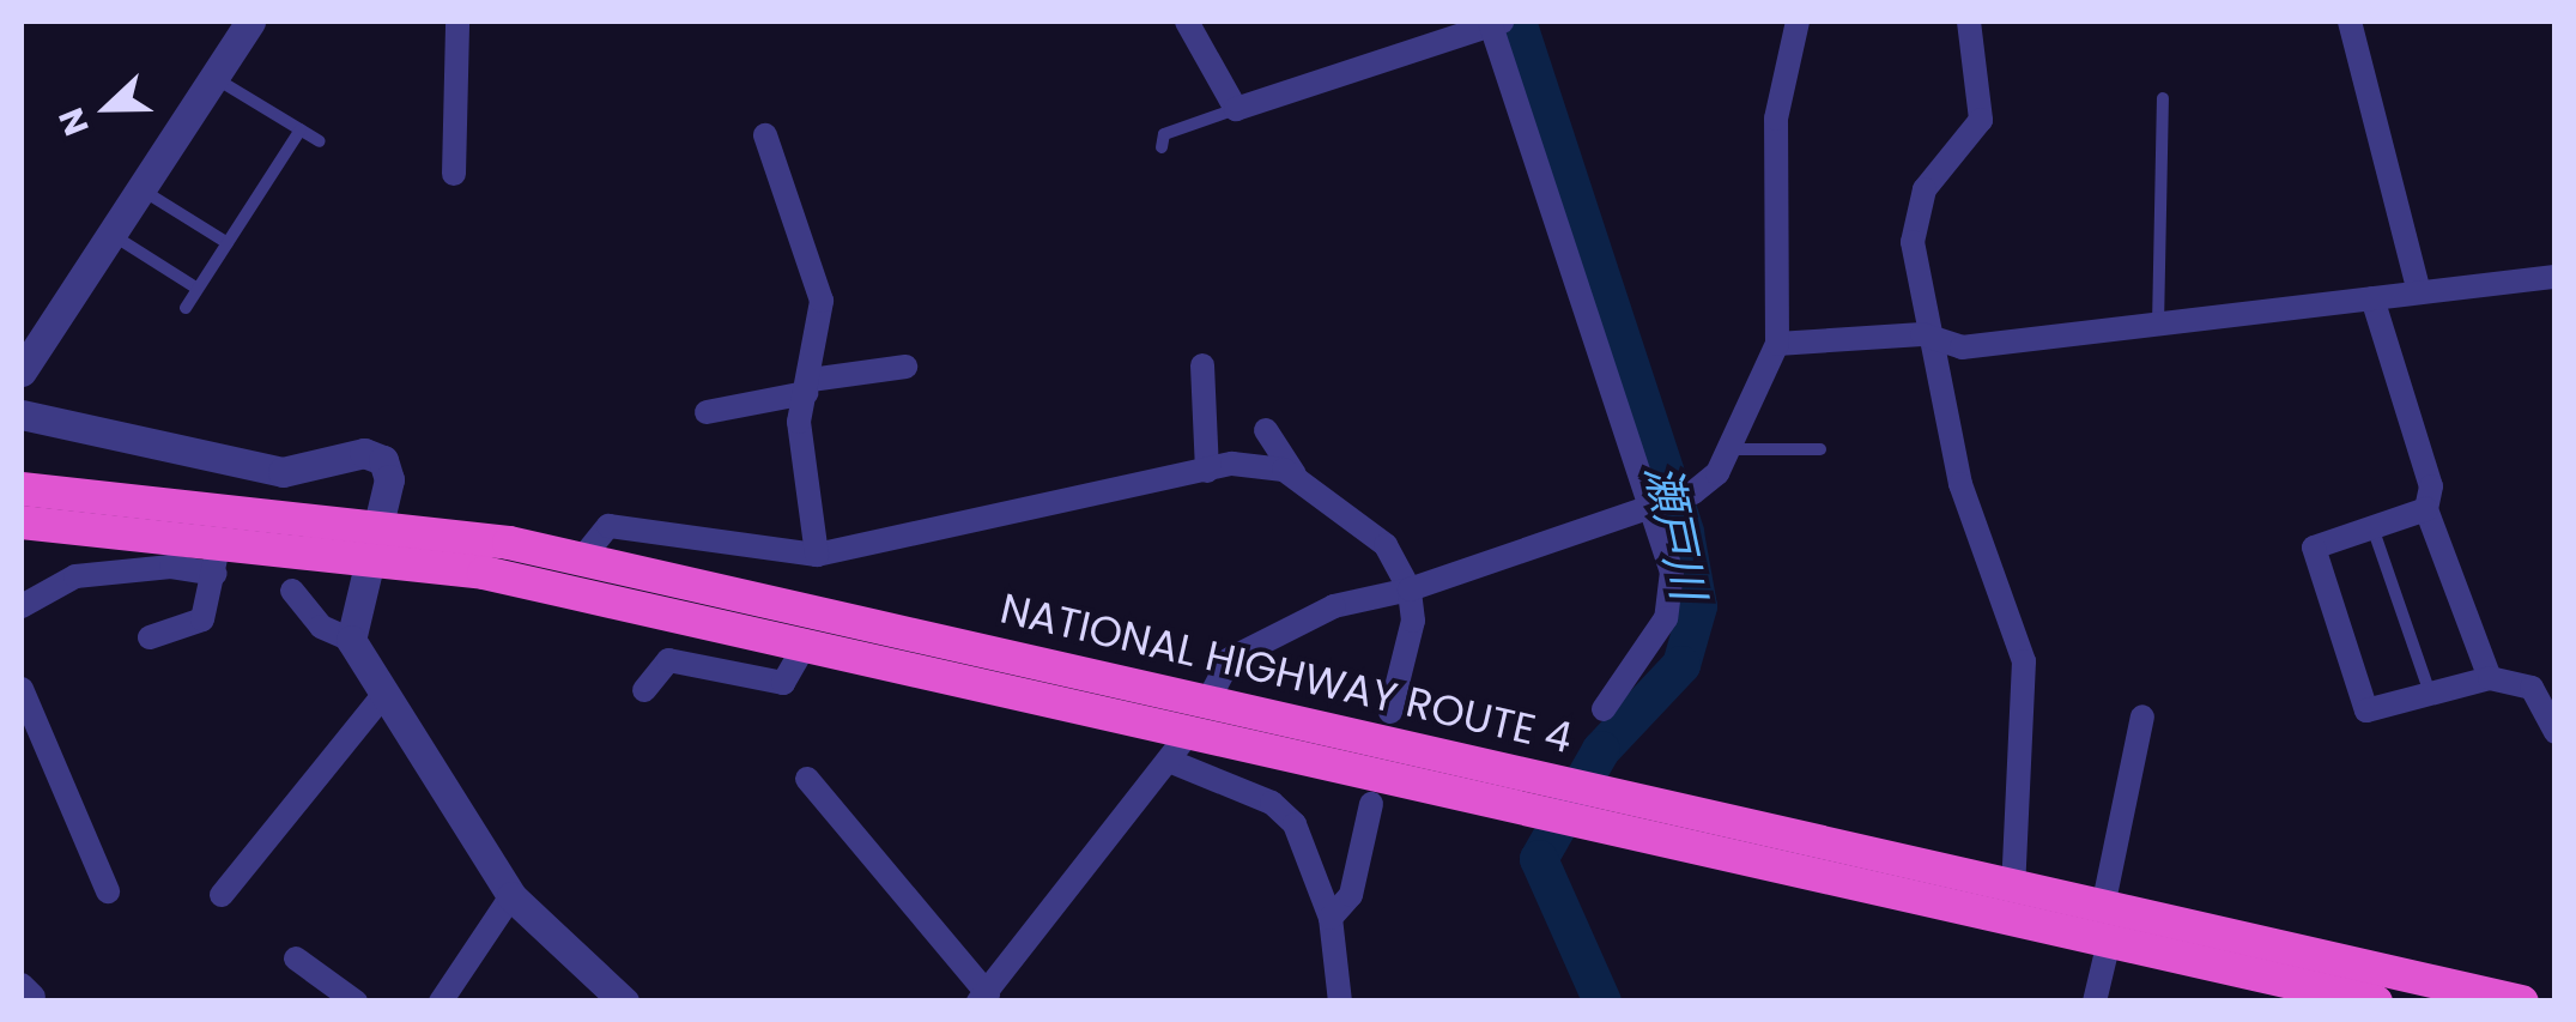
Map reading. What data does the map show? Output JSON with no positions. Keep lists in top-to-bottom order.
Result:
{
  "streets": {
    "highway": ["NATIONAL HIGHWAY ROUTE 4"]
  },
  "water": ["瀬戸川"],
  "north": "left"
}
